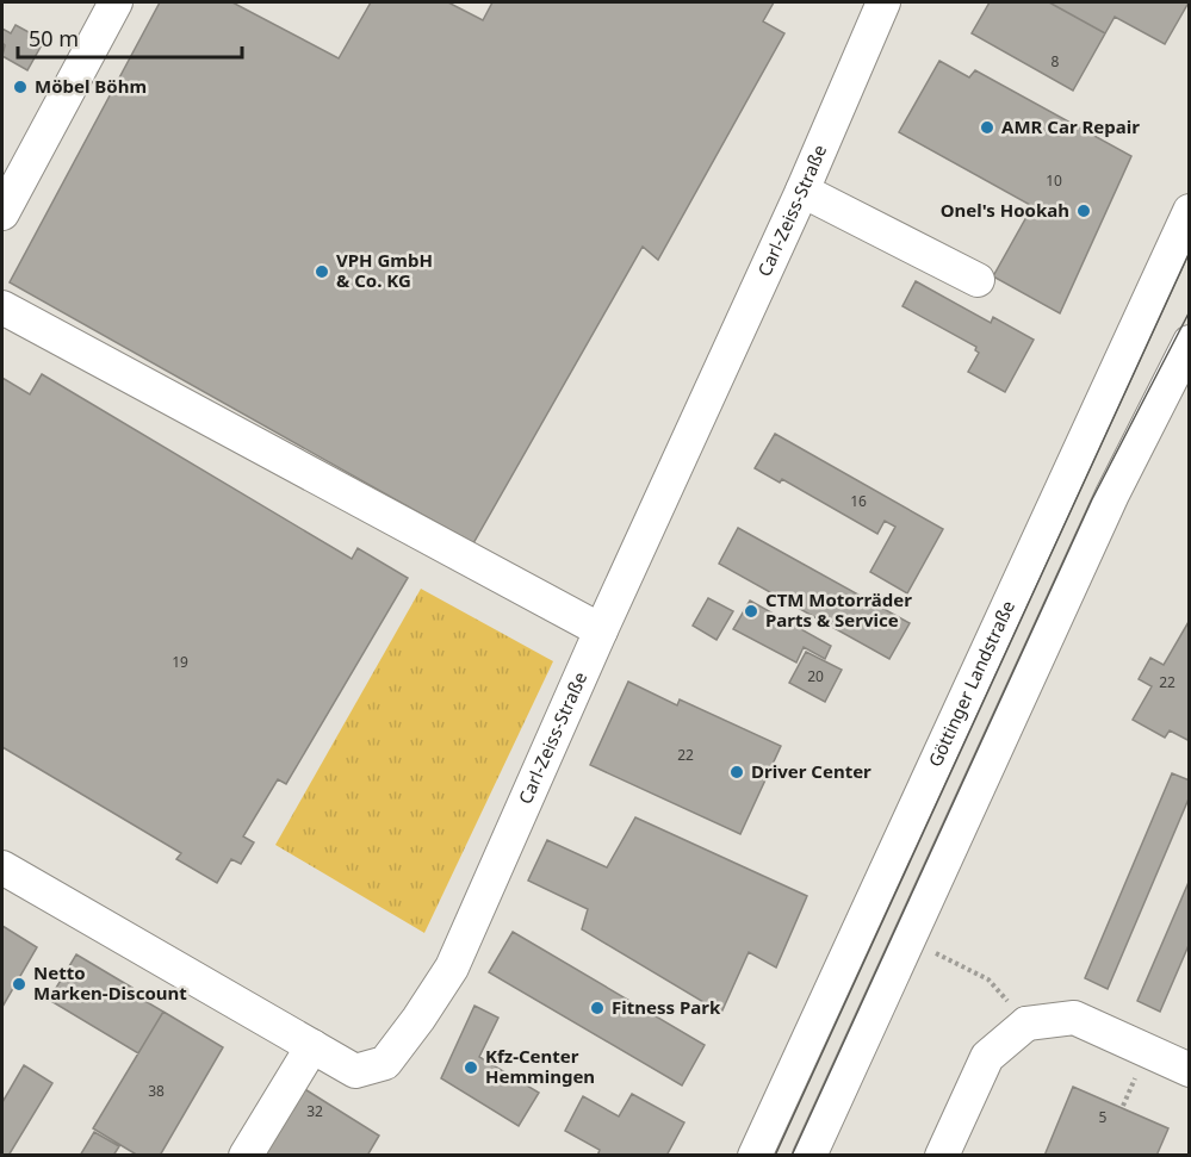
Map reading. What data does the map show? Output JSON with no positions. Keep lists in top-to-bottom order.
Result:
{
  "streets": {
    "street": ["Carl-Zeiss-Straße", "Göttinger Landstraße"]
  },
  "places": [
    "Möbel Böhm",
    "AMR Car Repair",
    "Onel's Hookah",
    "VPH GmbH & Co. KG",
    "CTM Motorräder Parts & Service",
    "Driver Center",
    "Netto Marken-Discount",
    "Fitness Park",
    "Kfz-Center Hemmingen"
  ],
  "house_numbers": [
    "8",
    "10",
    "16",
    "19",
    "20",
    "22",
    "22",
    "38",
    "32",
    "5"
  ],
  "scale_bar": "50 m"
}
